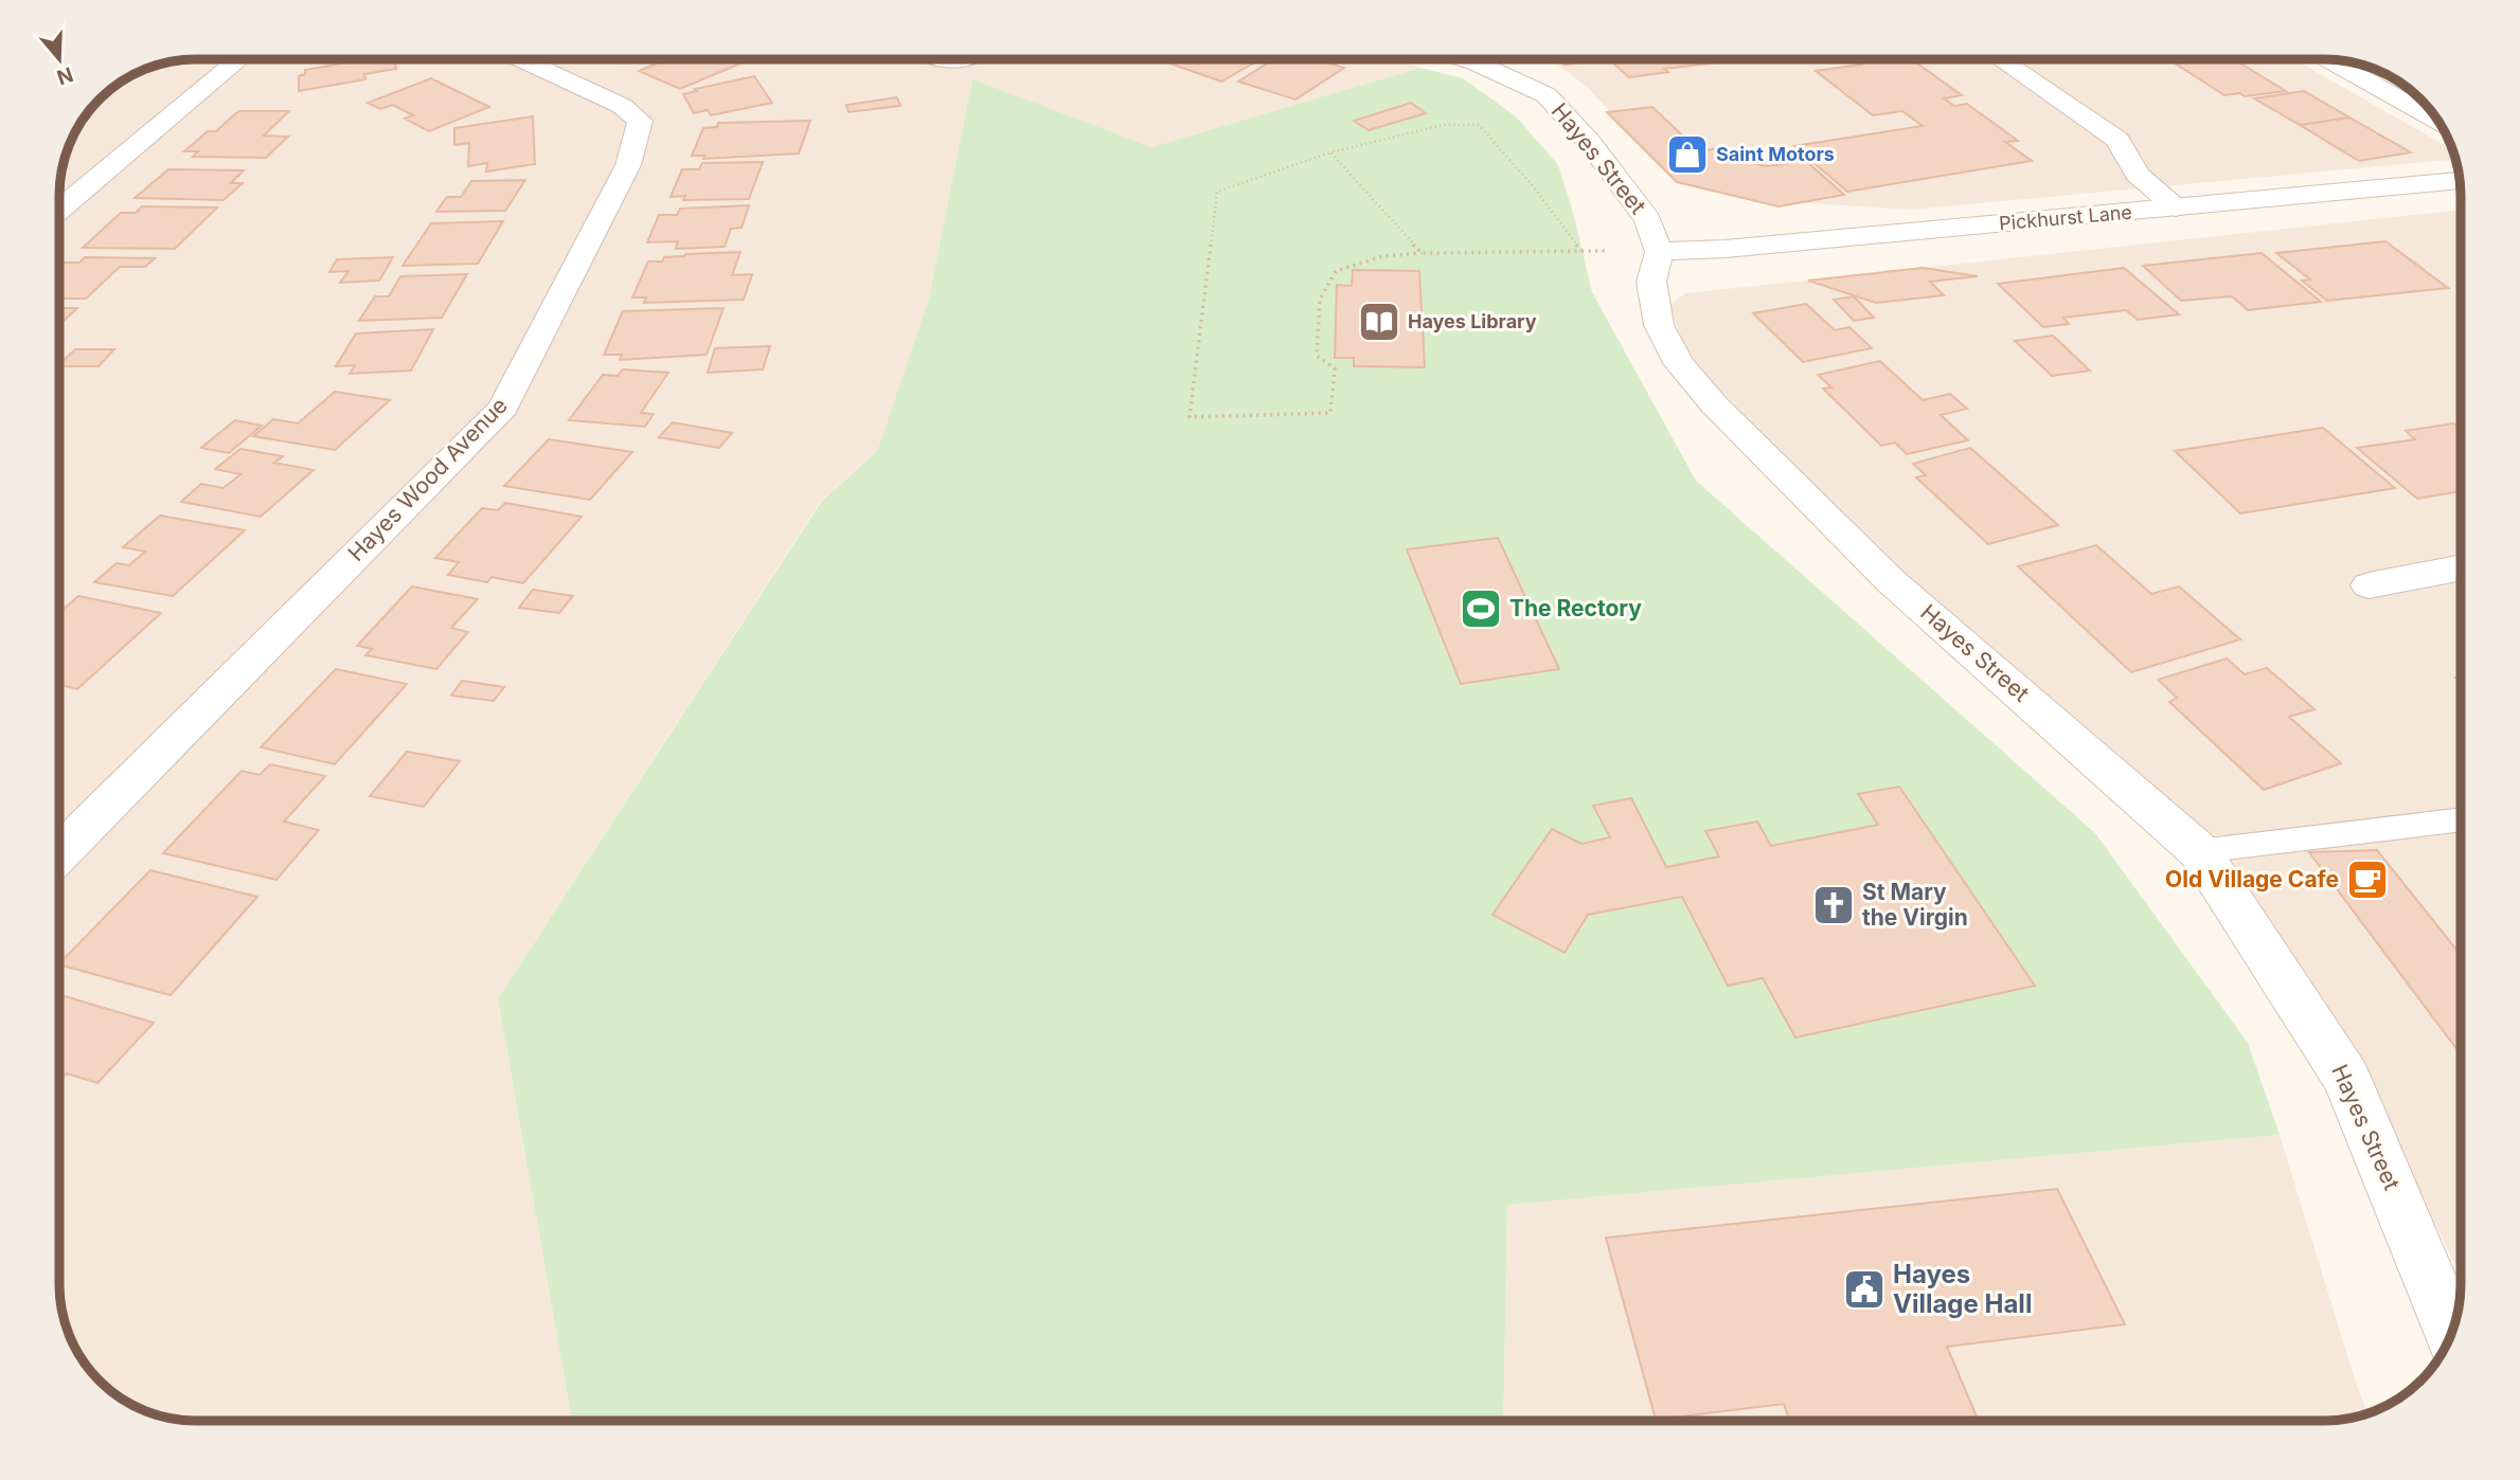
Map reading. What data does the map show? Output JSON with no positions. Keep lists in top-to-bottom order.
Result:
{
  "streets": {
    "main road": ["Hayes Street", "Pickhurst Lane", "Hayes Wood Avenue"]
  },
  "crossings": [
    ["Hayes Street", "Pickhurst Lane"]
  ],
  "places": {
    "shop": ["Saint Motors"],
    "library": ["Hayes Library"],
    "sports": ["The Rectory"],
    "cafe": ["Old Village Cafe"],
    "church": ["St Mary the Virgin"],
    "public building": ["Hayes Village Hall"]
  },
  "north": "bottom"
}
